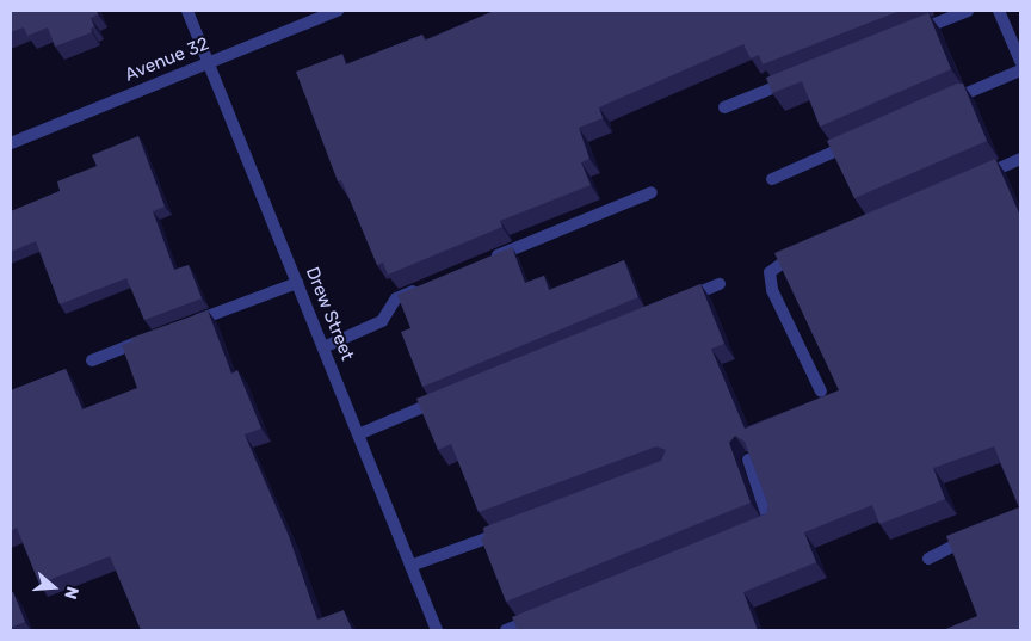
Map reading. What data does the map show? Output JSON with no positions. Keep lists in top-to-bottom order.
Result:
{
  "streets": {
    "street": ["Avenue 32", "Drew Street"]
  },
  "crossings": [
    ["Avenue 32", "Drew Street"]
  ],
  "north": "right"
}
